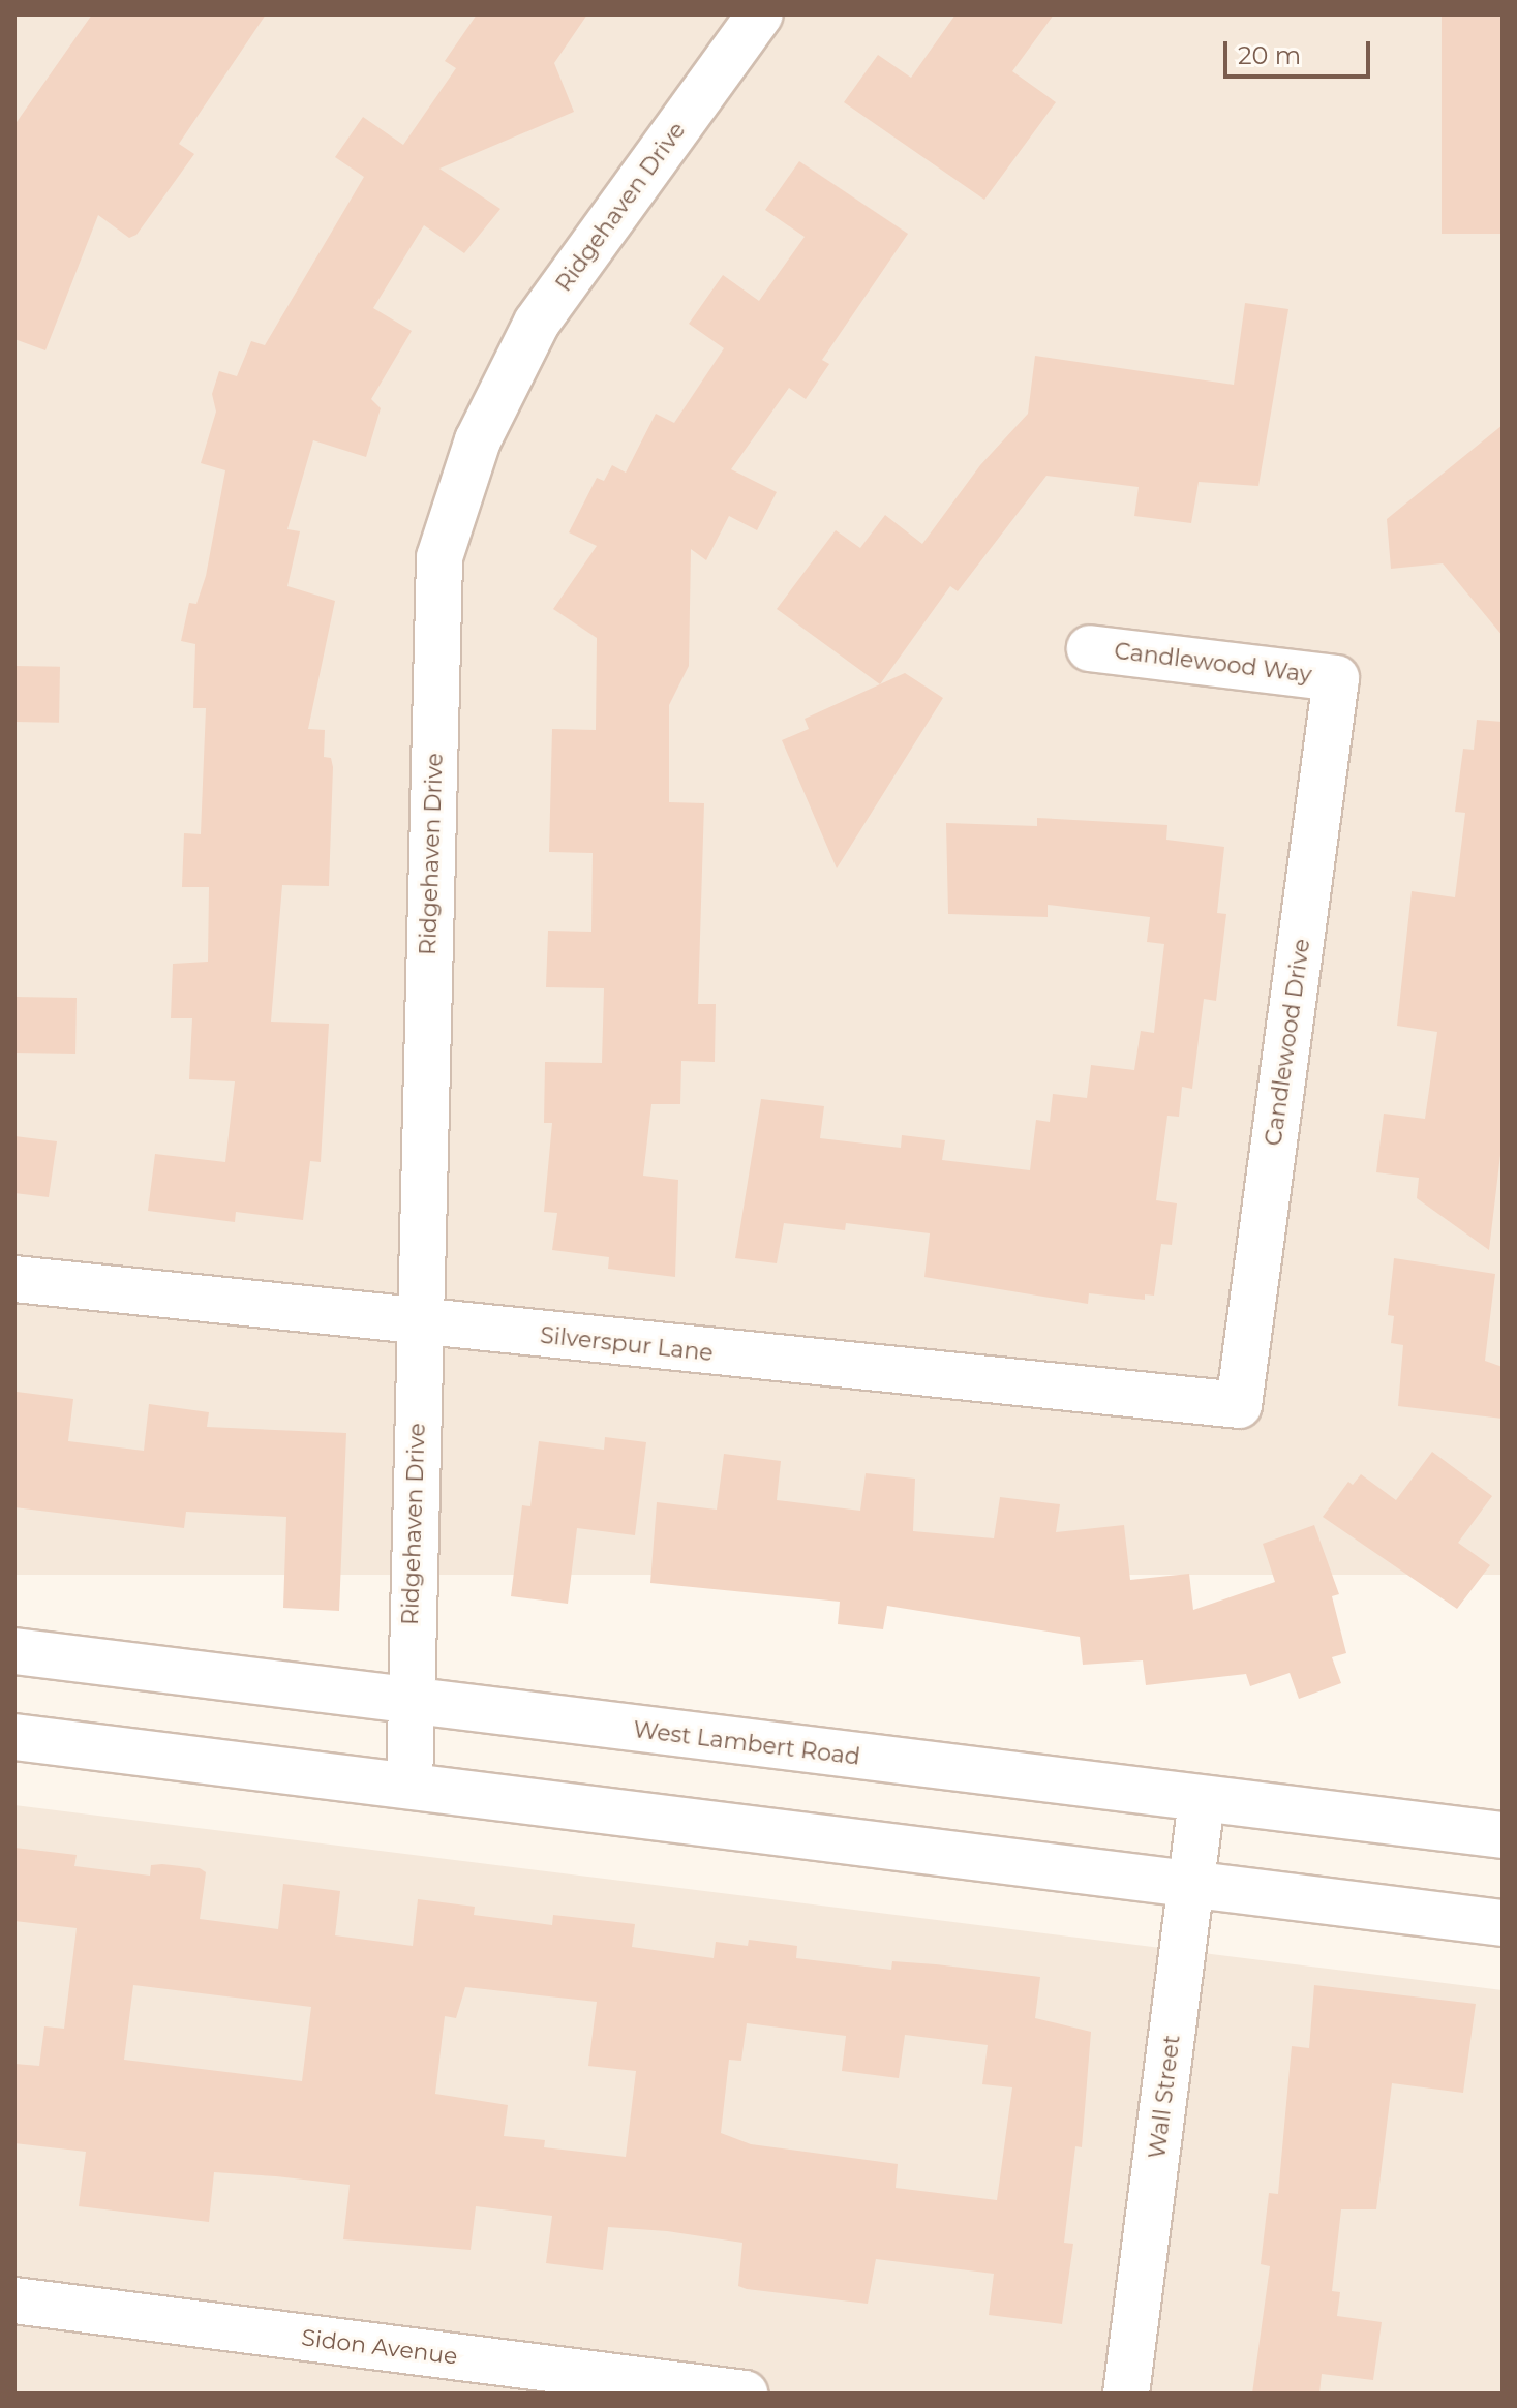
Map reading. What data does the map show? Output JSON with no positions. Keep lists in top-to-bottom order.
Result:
{
  "streets": {
    "street": [
      "Ridgehaven Drive",
      "Candlewood Way",
      "Candlewood Drive",
      "Silverspur Lane",
      "West Lambert Road",
      "Wall Street",
      "Sidon Avenue"
    ]
  },
  "crossings": [
    ["Ridgehaven Drive", "Silverspur Lane"],
    ["Ridgehaven Drive", "West Lambert Road"],
    ["Candlewood Way", "Candlewood Drive"],
    ["Candlewood Drive", "Silverspur Lane"],
    ["West Lambert Road", "Wall Street"]
  ],
  "scale_bar": "20 m"
}
